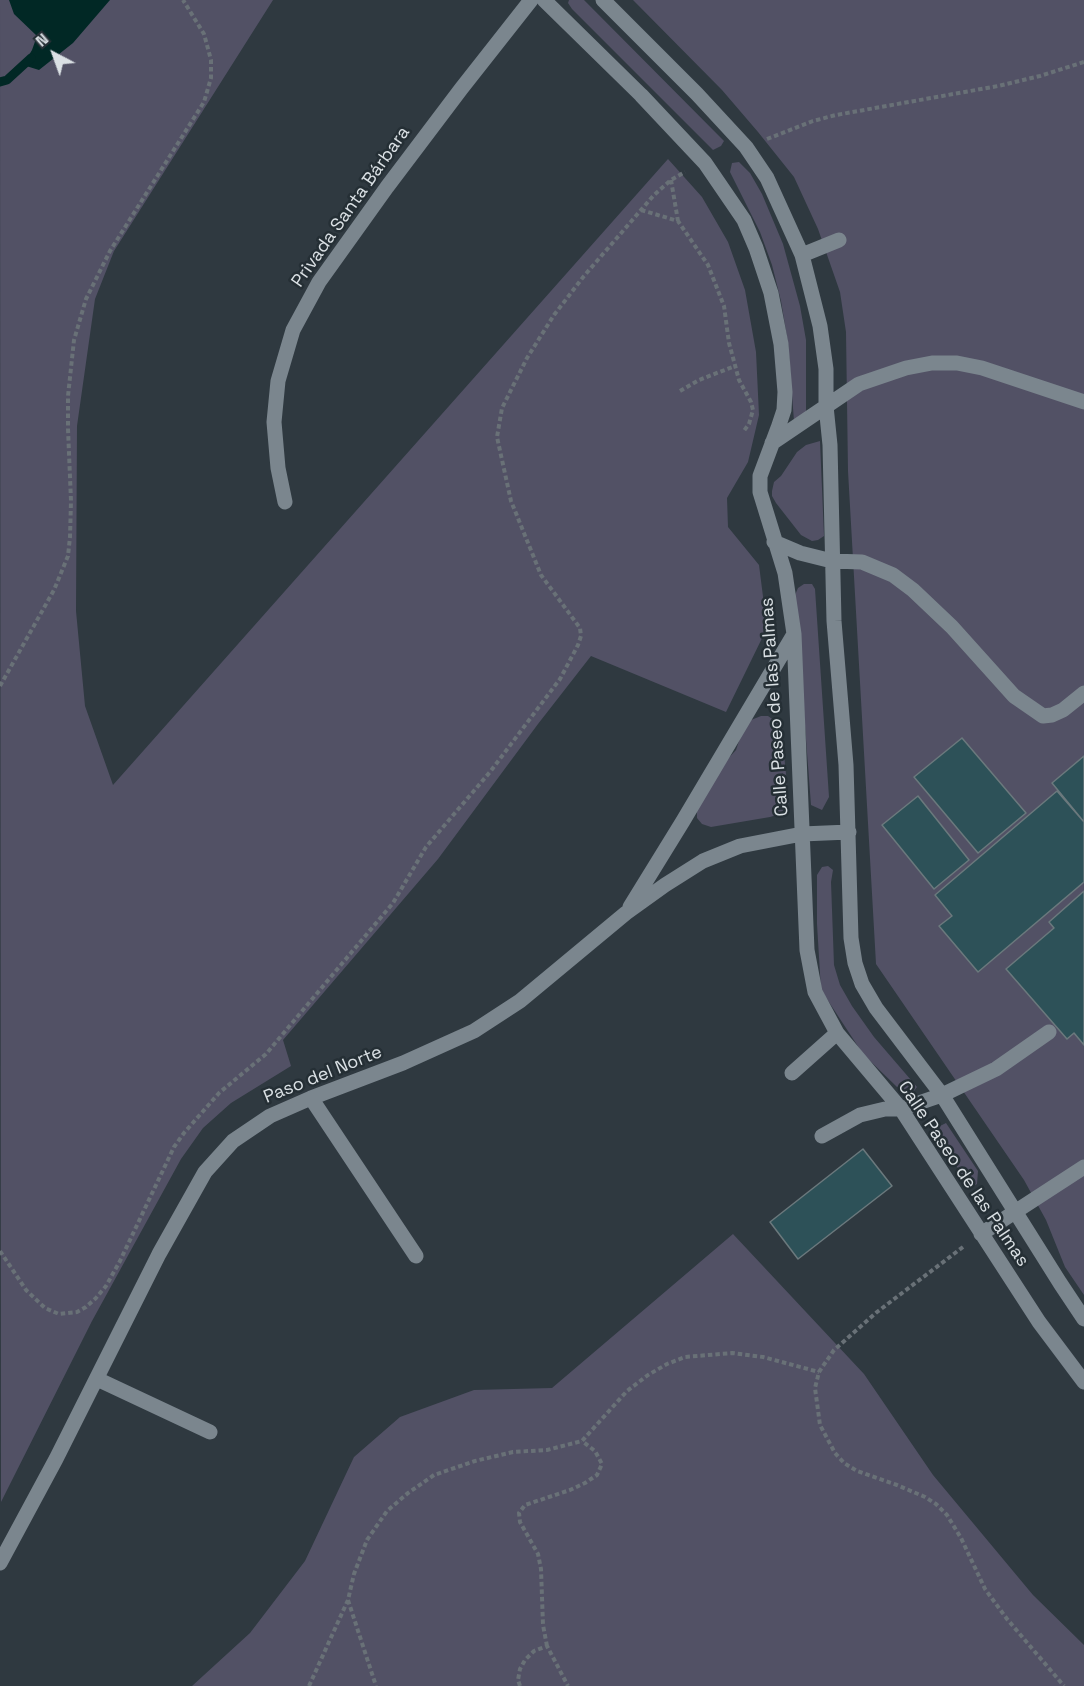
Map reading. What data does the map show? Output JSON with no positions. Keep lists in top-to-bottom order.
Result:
{
  "streets": {
    "street": ["Privada Santa Bárbara", "Calle Paseo de las Palmas", "Paso del Norte"]
  },
  "crossings": [
    ["Calle Paseo de las Palmas", "Paso del Norte"]
  ],
  "north": "top left"
}
